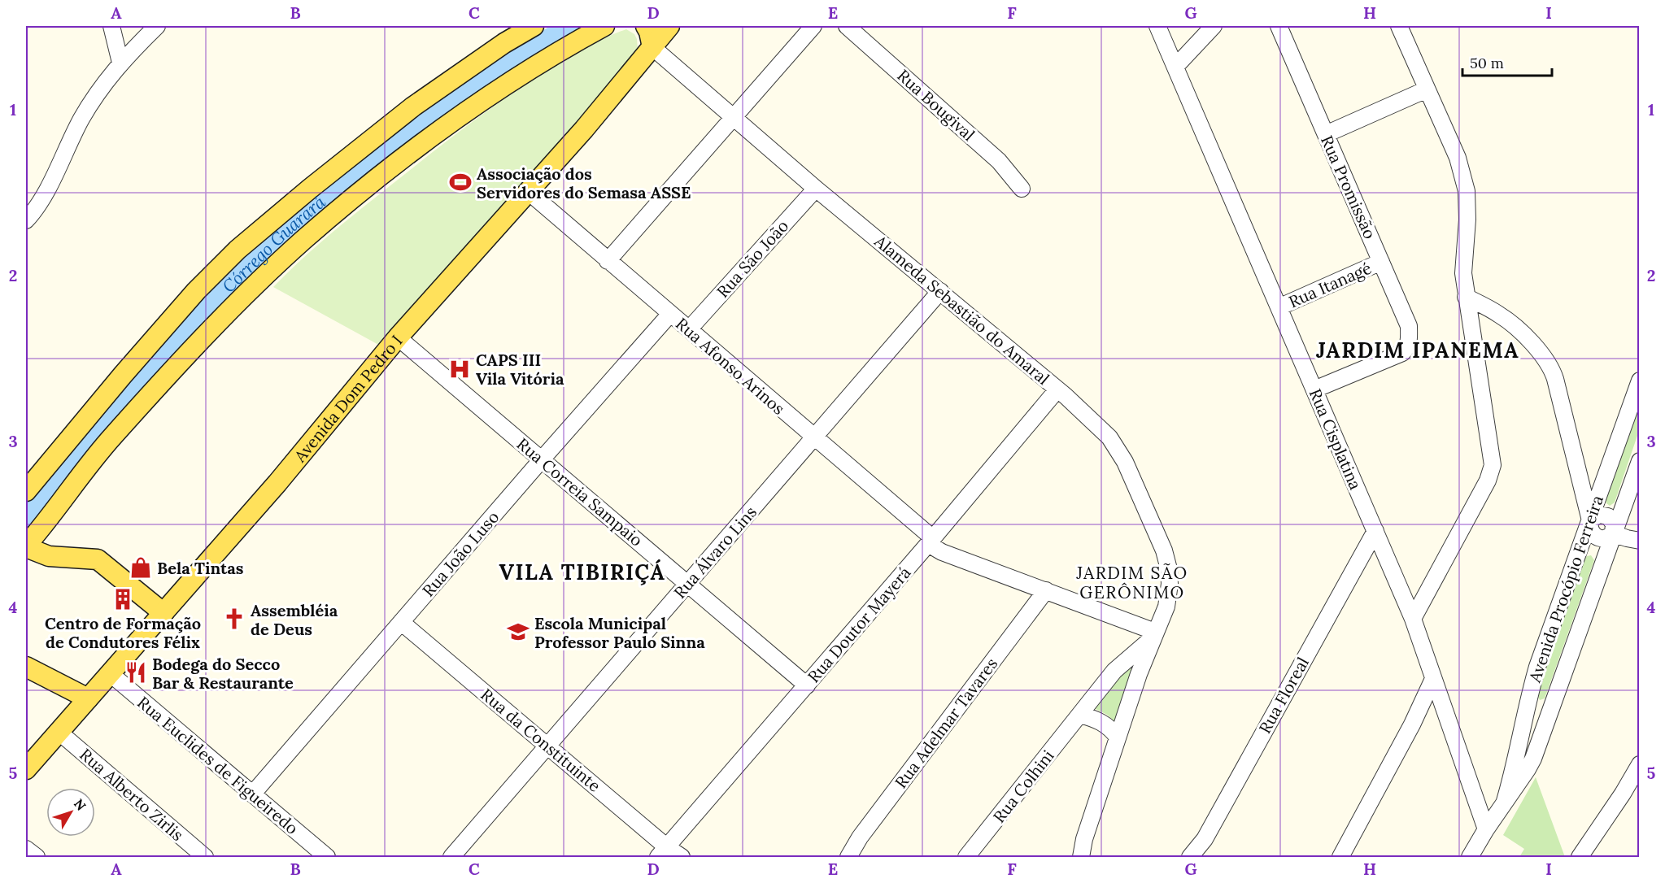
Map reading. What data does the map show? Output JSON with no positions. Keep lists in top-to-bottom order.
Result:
{
  "streets": {
    "main road": ["Avenida Dom Pedro I"],
    "street": [
      "Rua Bougival",
      "Rua Promissão",
      "Rua São João",
      "Rua Itanagé",
      "Alameda Sebastião do Amaral",
      "Rua Afonso Arinos",
      "Rua Cisplatina",
      "Rua Correia Sampaio",
      "Rua Álvaro Lins",
      "Rua João Luso",
      "Avenida Procópio Ferreira",
      "Rua Doutor Mayerá",
      "Rua Floreal",
      "Rua Adelmar Tavares",
      "Rua da Constituinte",
      "Rua Euclides de Figueiredo",
      "Rua Colhini",
      "Rua Alberto Zirlis"
    ]
  },
  "crossings": [
    ["Rua Promissão", "Rua Itanagé"],
    ["Rua Promissão", "Rua Cisplatina"],
    ["Rua São João", "Alameda Sebastião do Amaral"],
    ["Rua São João", "Rua Afonso Arinos"],
    ["Rua Itanagé", "Rua Cisplatina"],
    ["Alameda Sebastião do Amaral", "Rua Afonso Arinos"],
    ["Alameda Sebastião do Amaral", "Avenida Dom Pedro I"],
    ["Alameda Sebastião do Amaral", "Rua Álvaro Lins"],
    ["Alameda Sebastião do Amaral", "Rua Doutor Mayerá"],
    ["Alameda Sebastião do Amaral", "Rua Colhini"],
    ["Rua Afonso Arinos", "Avenida Dom Pedro I"],
    ["Rua Afonso Arinos", "Rua Álvaro Lins"],
    ["Rua Afonso Arinos", "Rua João Luso"],
    ["Rua Afonso Arinos", "Rua Doutor Mayerá"],
    ["Rua Afonso Arinos", "Rua Adelmar Tavares"],
    ["Rua Afonso Arinos", "Rua Colhini"],
    ["Avenida Dom Pedro I", "Rua Correia Sampaio"],
    ["Avenida Dom Pedro I", "Rua Euclides de Figueiredo"],
    ["Avenida Dom Pedro I", "Rua Alberto Zirlis"],
    ["Rua Cisplatina", "Avenida Procópio Ferreira"],
    ["Rua Cisplatina", "Rua Floreal"],
    ["Rua Correia Sampaio", "Rua Álvaro Lins"],
    ["Rua Correia Sampaio", "Rua João Luso"],
    ["Rua Correia Sampaio", "Rua Doutor Mayerá"],
    ["Rua Álvaro Lins", "Rua da Constituinte"],
    ["Rua João Luso", "Rua da Constituinte"],
    ["Rua João Luso", "Rua Euclides de Figueiredo"],
    ["Rua Doutor Mayerá", "Rua da Constituinte"]
  ],
  "districts": ["JARDIM IPANEMA", "VILA TIBIRIÇÁ", "JARDIM SÃO GERÔNIMO"],
  "water": ["Córrego Guarará"],
  "places": {
    "sports": ["Associação dos Servidores do Semasa ASSE"],
    "hospital": ["CAPS III Vila Vitória"],
    "shop": ["Bela Tintas"],
    "building": ["Centro de Formação de Condutores Félix"],
    "church": ["Assembléia de Deus"],
    "school or university": ["Escola Municipal Professor Paulo Sinna"],
    "restaurant": ["Bodega do Secco Bar & Restaurante"]
  },
  "scale_bar": "50 m",
  "north": "top right",
  "grid": {
    "columns": [
      "A",
      "B",
      "C",
      "D",
      "E",
      "F",
      "G",
      "H",
      "I"
    ],
    "rows": [
      "1",
      "2",
      "3",
      "4",
      "5"
    ]
  }
}
